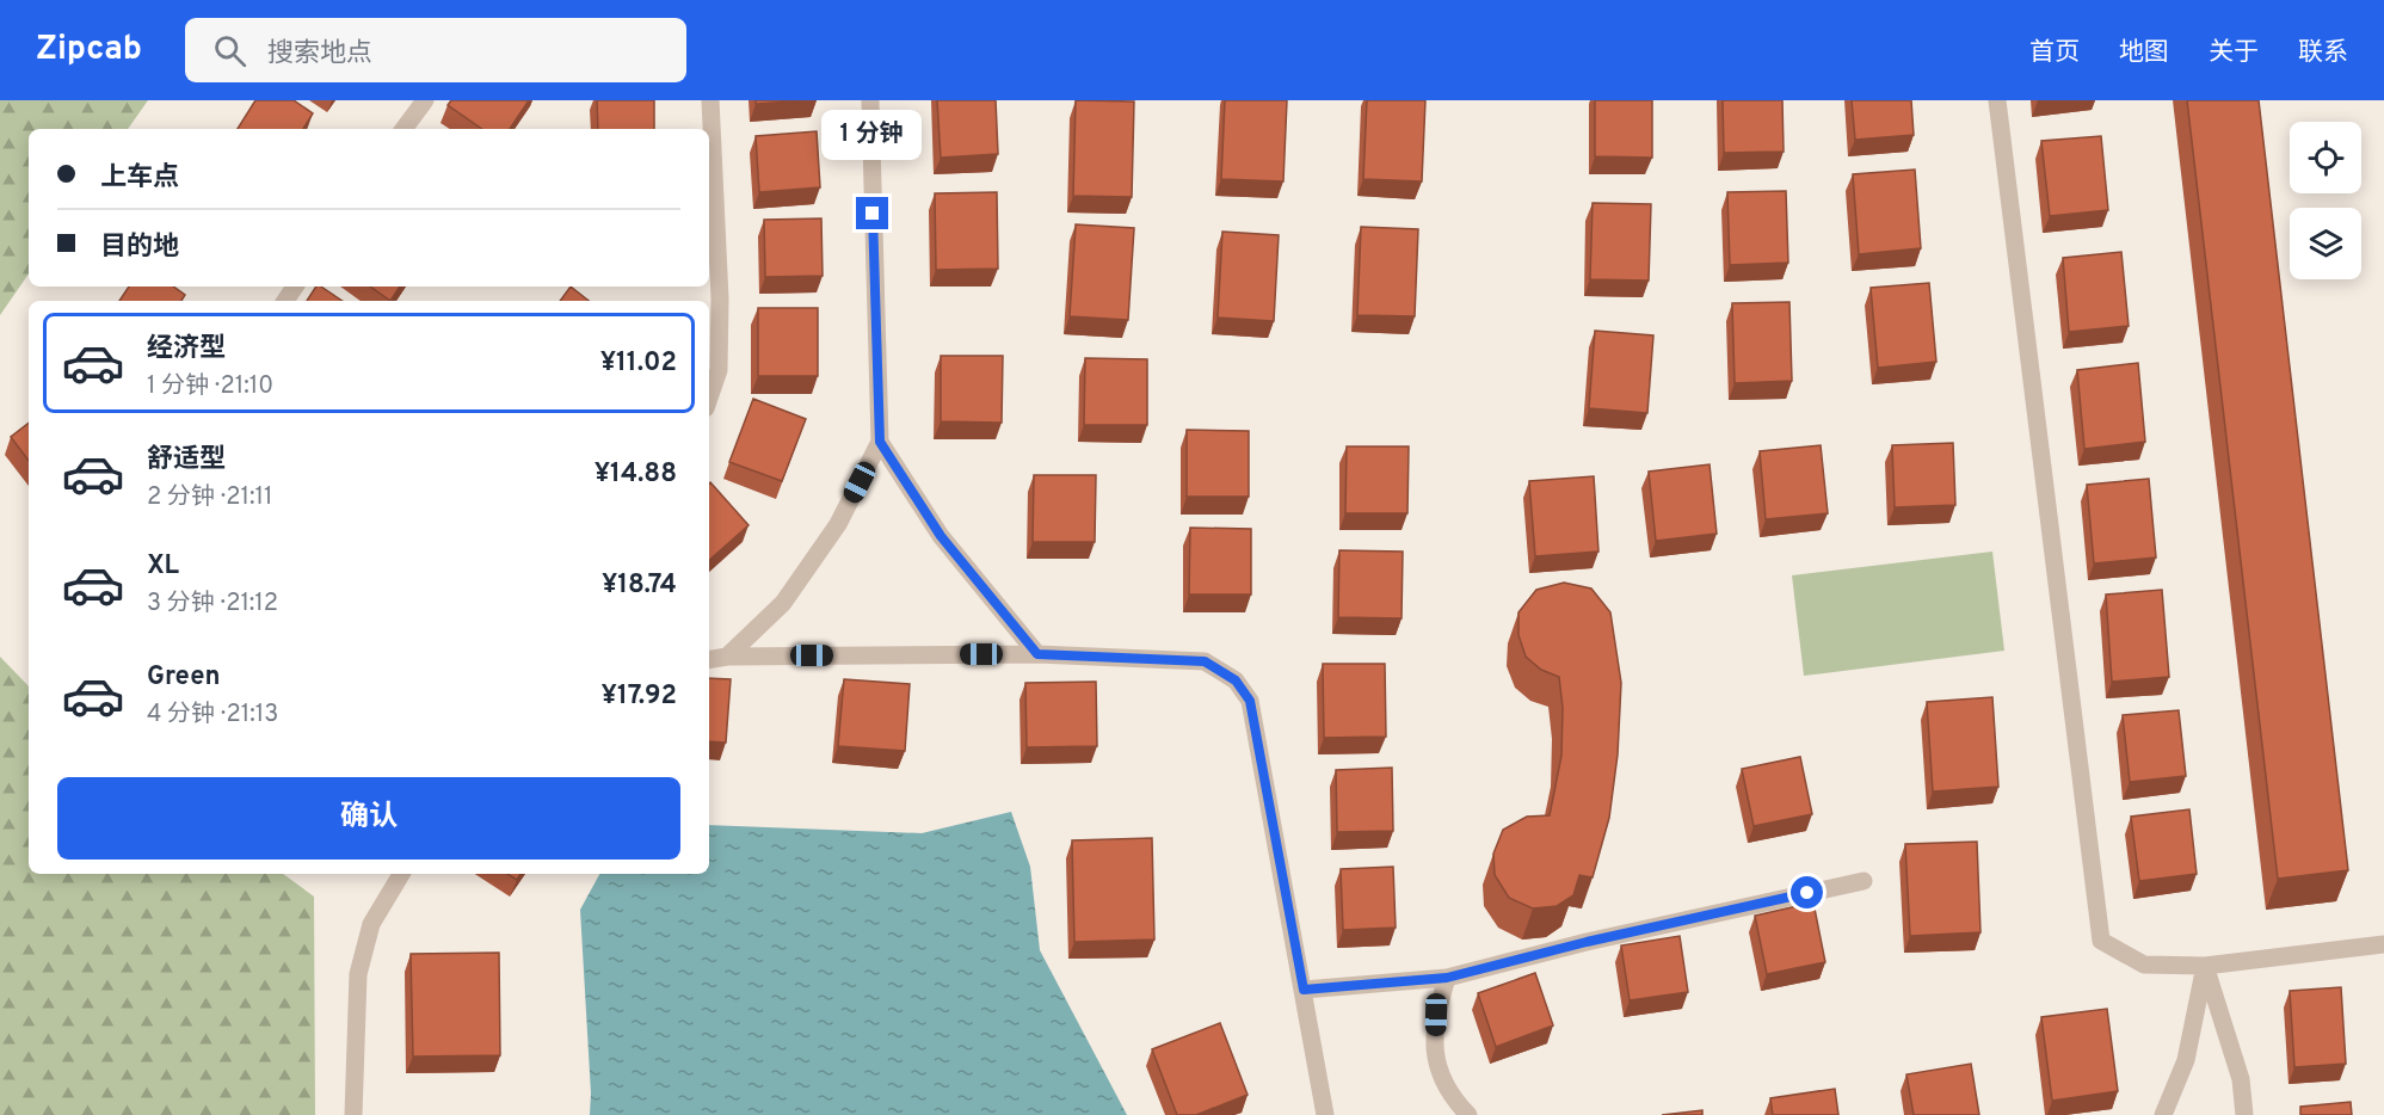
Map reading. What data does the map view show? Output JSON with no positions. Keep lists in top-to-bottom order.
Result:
{
  "page": {
    "header": "Zipcab",
    "search": "搜索地点",
    "nav": [
      "首页",
      "地图",
      "关于",
      "联系"
    ],
    "bubble": "1 分钟",
    "banner": ["上车点", "目的地"],
    "list": [
      {
        "name": "经济型",
        "note": "1 分钟 · 21:10",
        "value": "¥11.02"
      },
      {
        "name": "舒适型",
        "note": "2 分钟 · 21:11",
        "value": "¥14.88"
      },
      {
        "name": "XL",
        "note": "3 分钟 · 21:12",
        "value": "¥18.74"
      },
      {
        "name": "Green",
        "note": "4 分钟 · 21:13",
        "value": "¥17.92"
      }
    ],
    "buttons": "确认"
  }
}
